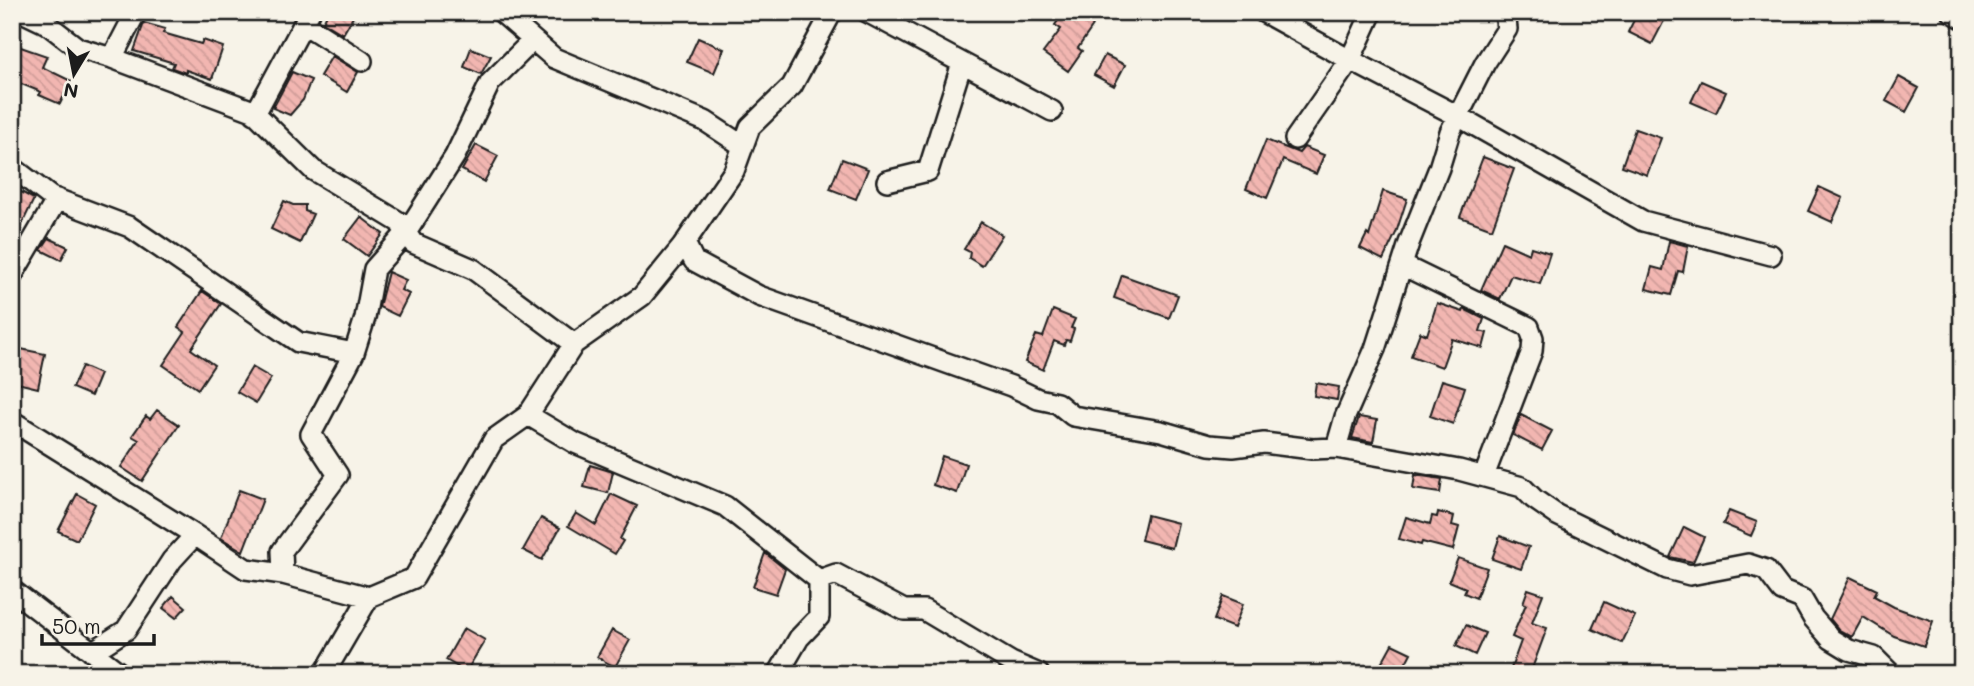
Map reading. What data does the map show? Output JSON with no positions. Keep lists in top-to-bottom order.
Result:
{
  "scale_bar": "50 m",
  "north": "bottom"
}
